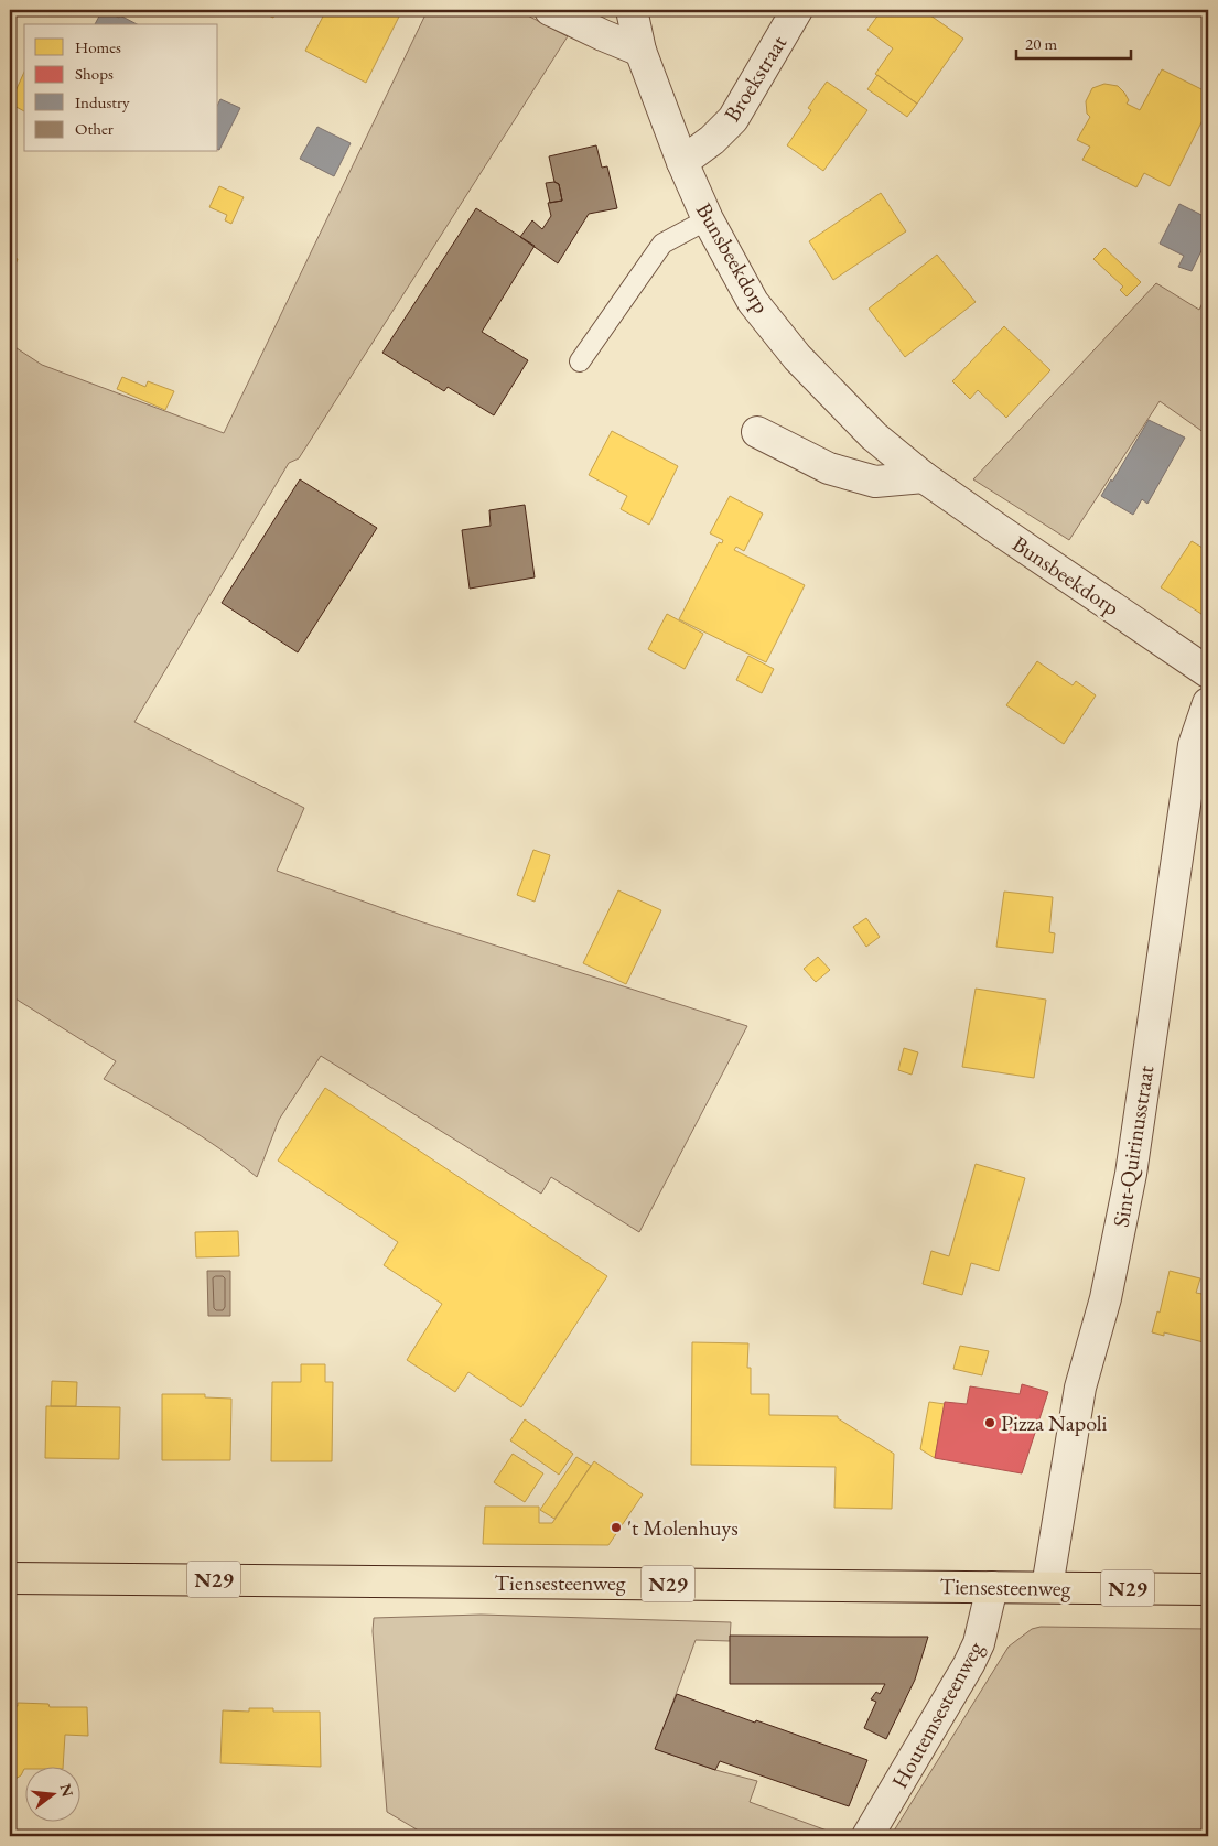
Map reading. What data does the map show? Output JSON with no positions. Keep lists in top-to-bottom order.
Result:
{
  "streets": {
    "main road": ["N29", "Tiensesteenweg"],
    "street": [
      "Broekstraat",
      "Bunsbeekdorp",
      "Sint-Quirinusstraat",
      "Houtemsesteenweg"
    ]
  },
  "crossings": [
    ["Broekstraat", "Bunsbeekdorp"],
    ["Sint-Quirinusstraat", "Tiensesteenweg"],
    ["Tiensesteenweg", "Houtemsesteenweg"]
  ],
  "places": ["Pizza Napoli", "'t Molenhuys"],
  "legend": [
    "Homes",
    "Shops",
    "Industry",
    "Other"
  ],
  "scale_bar": "20 m",
  "north": "right"
}
